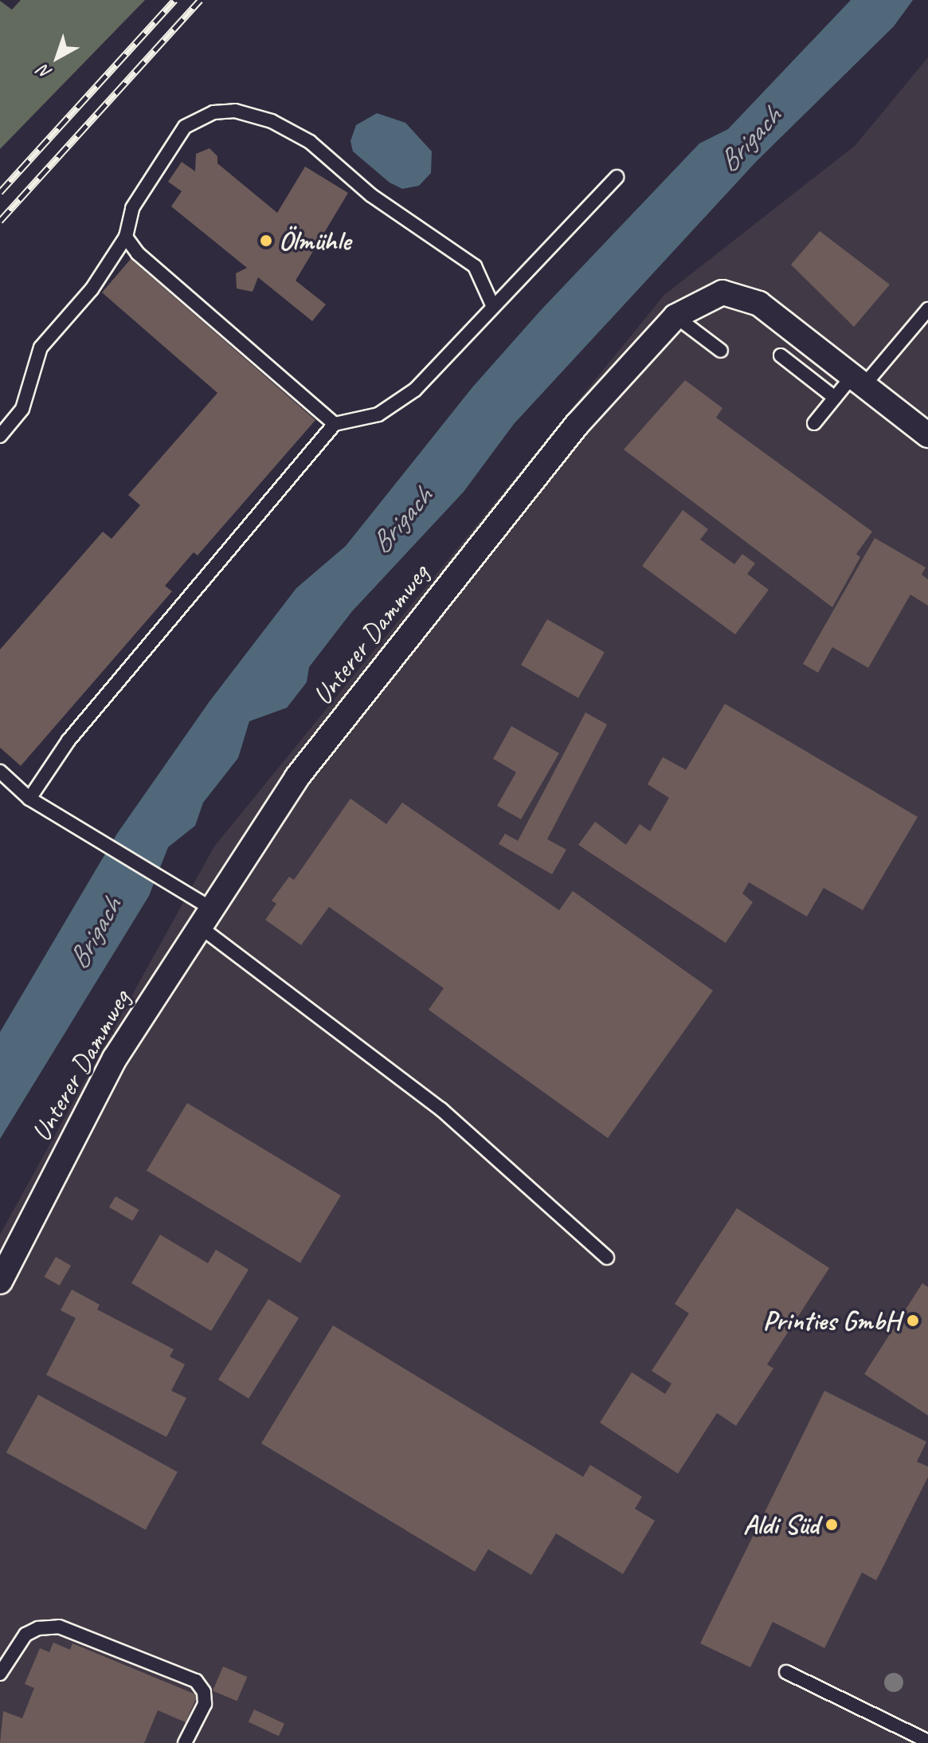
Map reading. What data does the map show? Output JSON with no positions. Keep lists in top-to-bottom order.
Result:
{
  "streets": {
    "street": ["Unterer Dammweg"]
  },
  "water": ["Brigach"],
  "places": ["Ölmühle", "Printies GmbH", "Aldi Süd"],
  "north": "bottom left"
}
